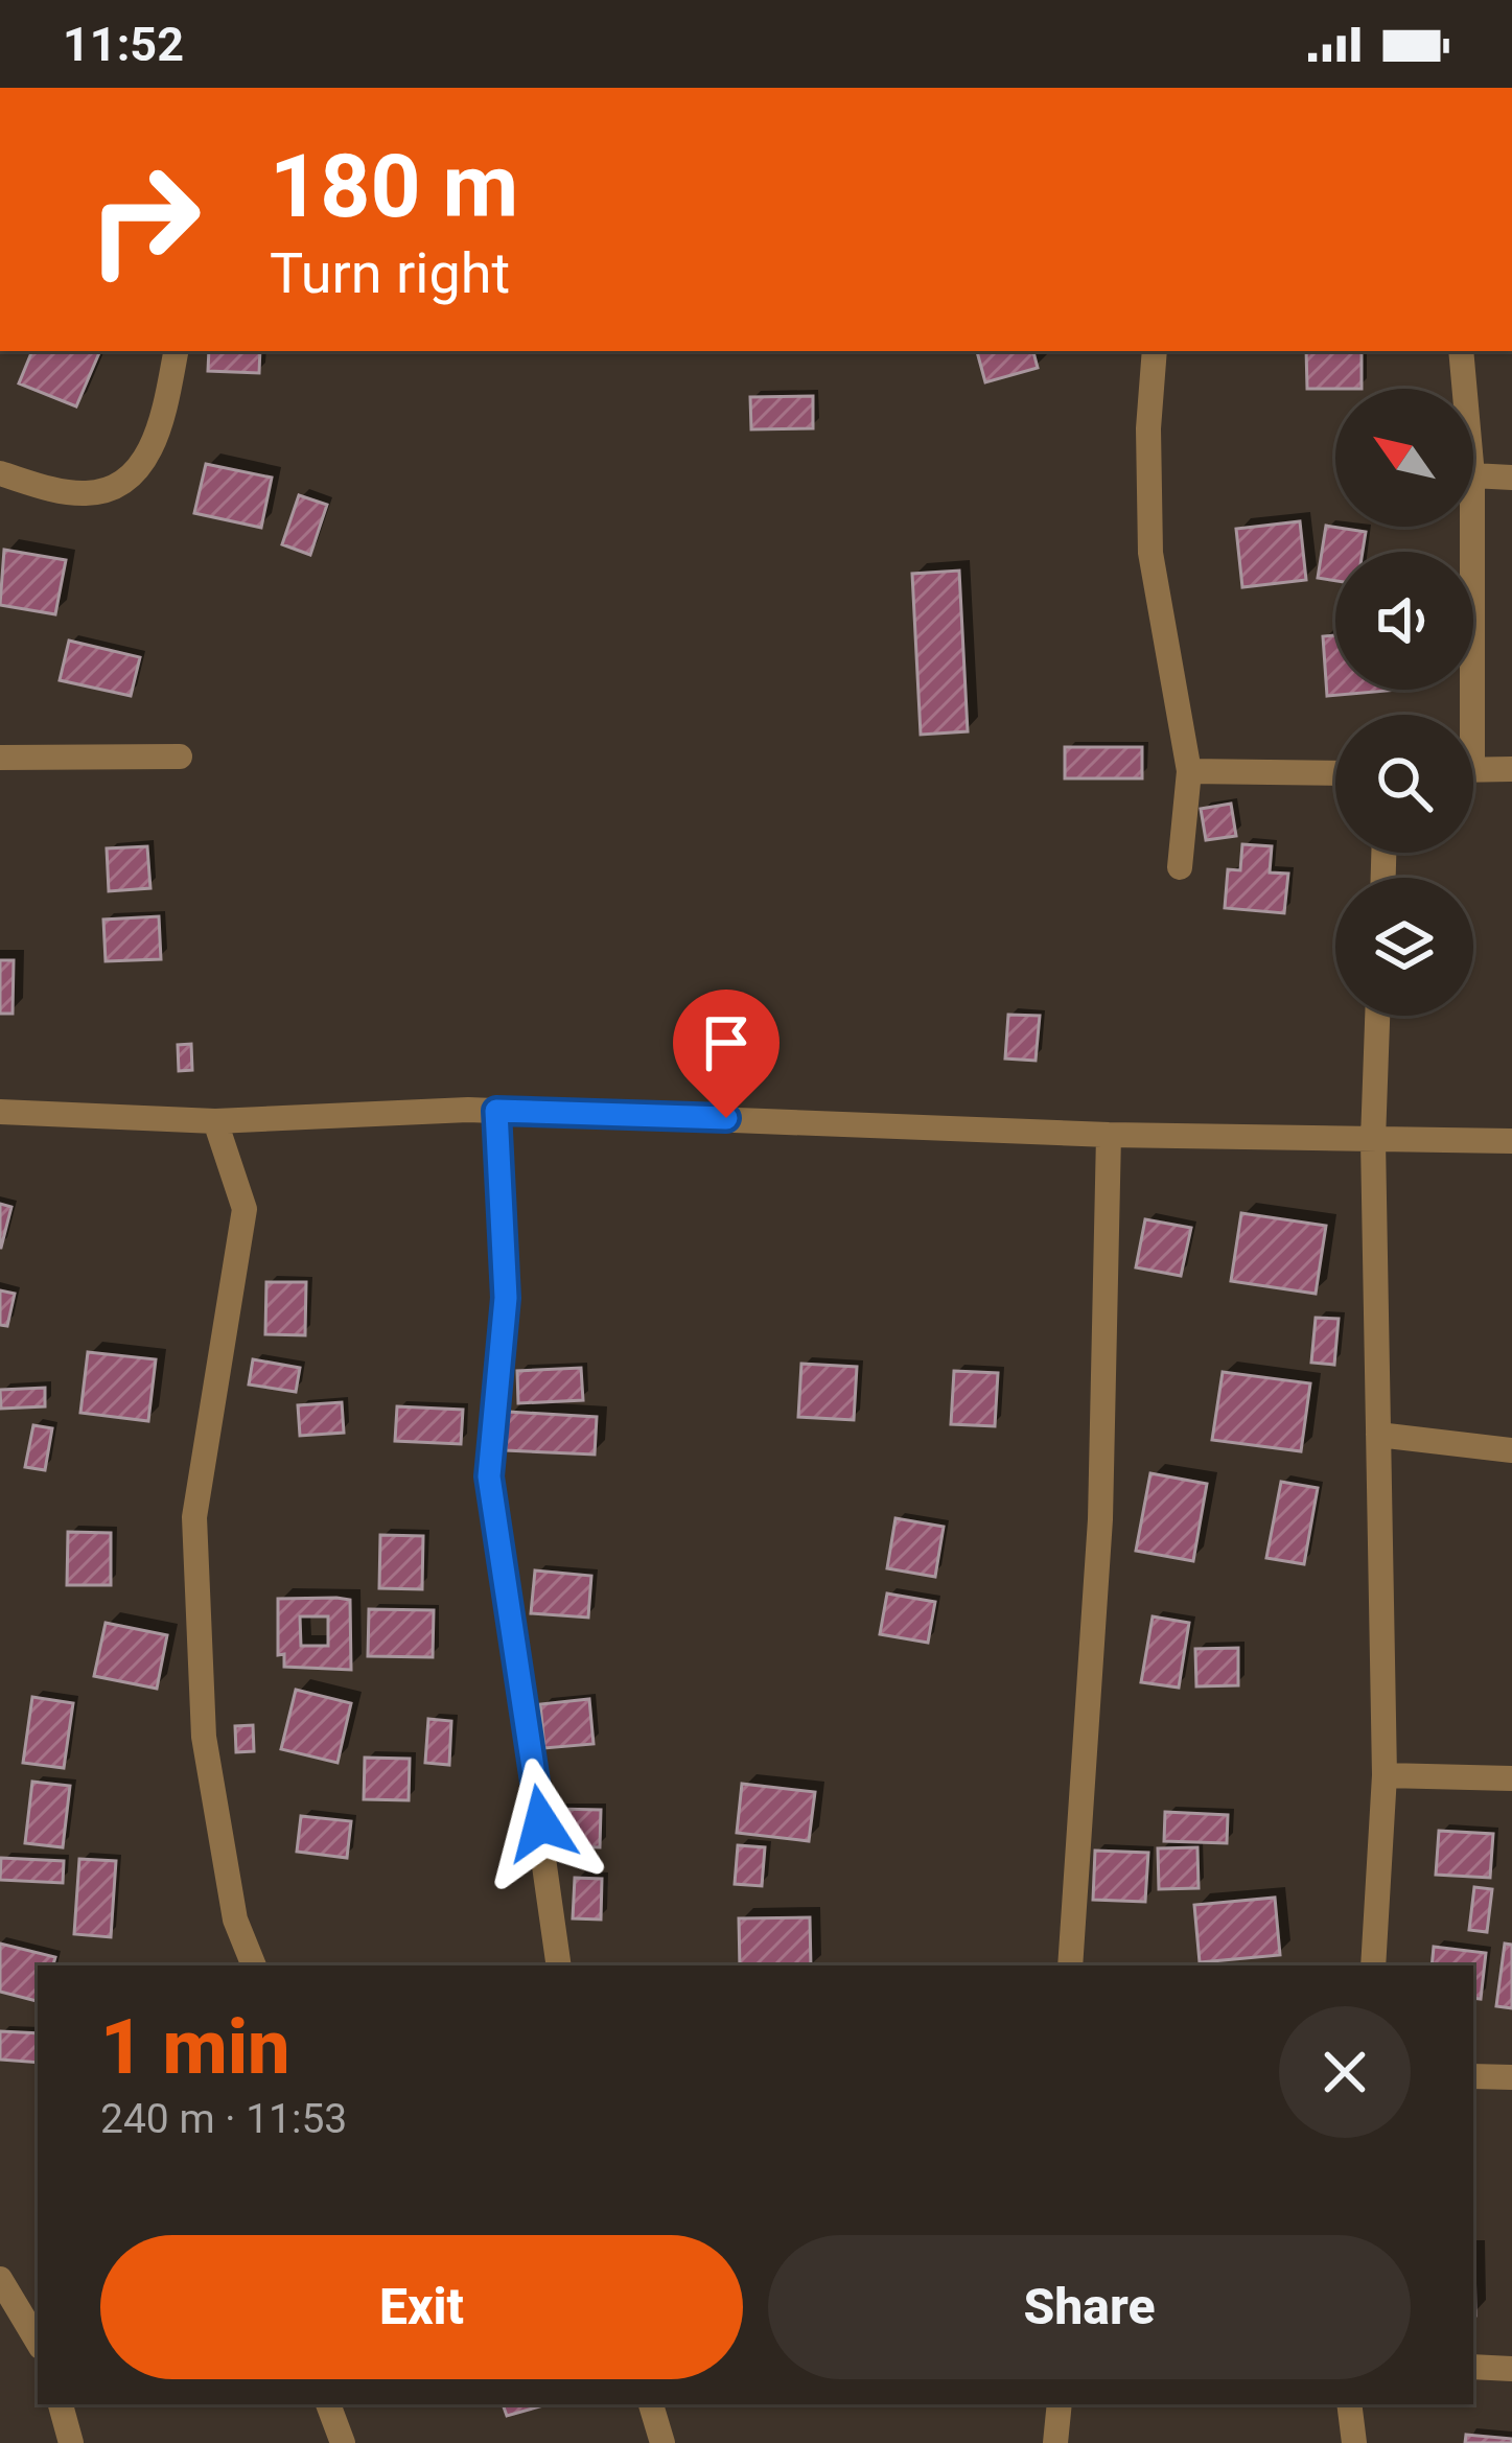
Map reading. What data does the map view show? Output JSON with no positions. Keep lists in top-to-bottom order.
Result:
{
  "north": "top left",
  "page": {
    "status": "11:52",
    "turn": ["180 m", "Turn right"],
    "heading": ["1 min", "240 m · 11:53"],
    "buttons": ["Exit", "Share"]
  }
}
